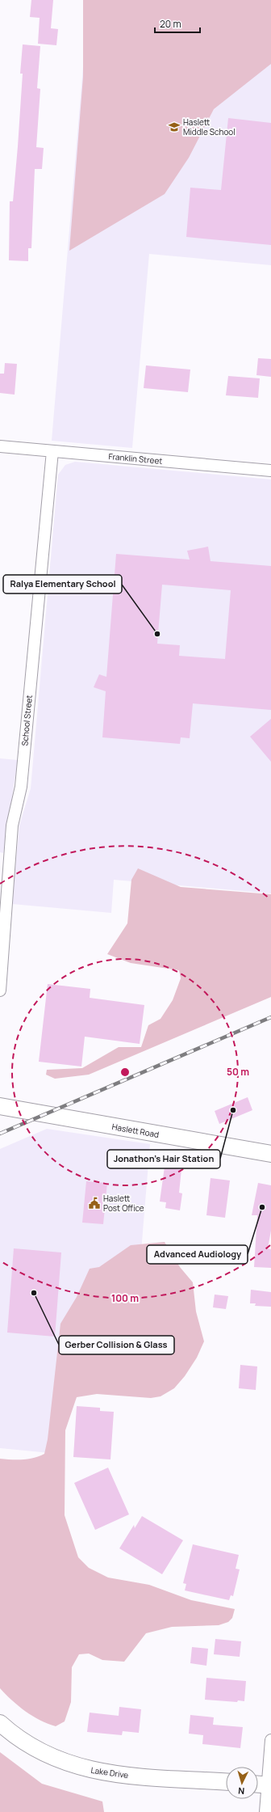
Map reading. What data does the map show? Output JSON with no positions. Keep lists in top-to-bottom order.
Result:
{
  "streets": {
    "street": [
      "Franklin Street",
      "School Street",
      "Haslett Road",
      "Lake Drive"
    ]
  },
  "crossings": [
    ["Franklin Street", "School Street"]
  ],
  "places": {
    "school or university": ["Haslett Middle School"],
    "other": [
      "Ralya Elementary School",
      "Jonathon's Hair Station",
      "Advanced Audiology",
      "Gerber Collision & Glass"
    ],
    "public building": ["Haslett Post Office"]
  },
  "scale_bar": "20 m",
  "north": "bottom",
  "rings": ["50 m", "100 m"]
}
